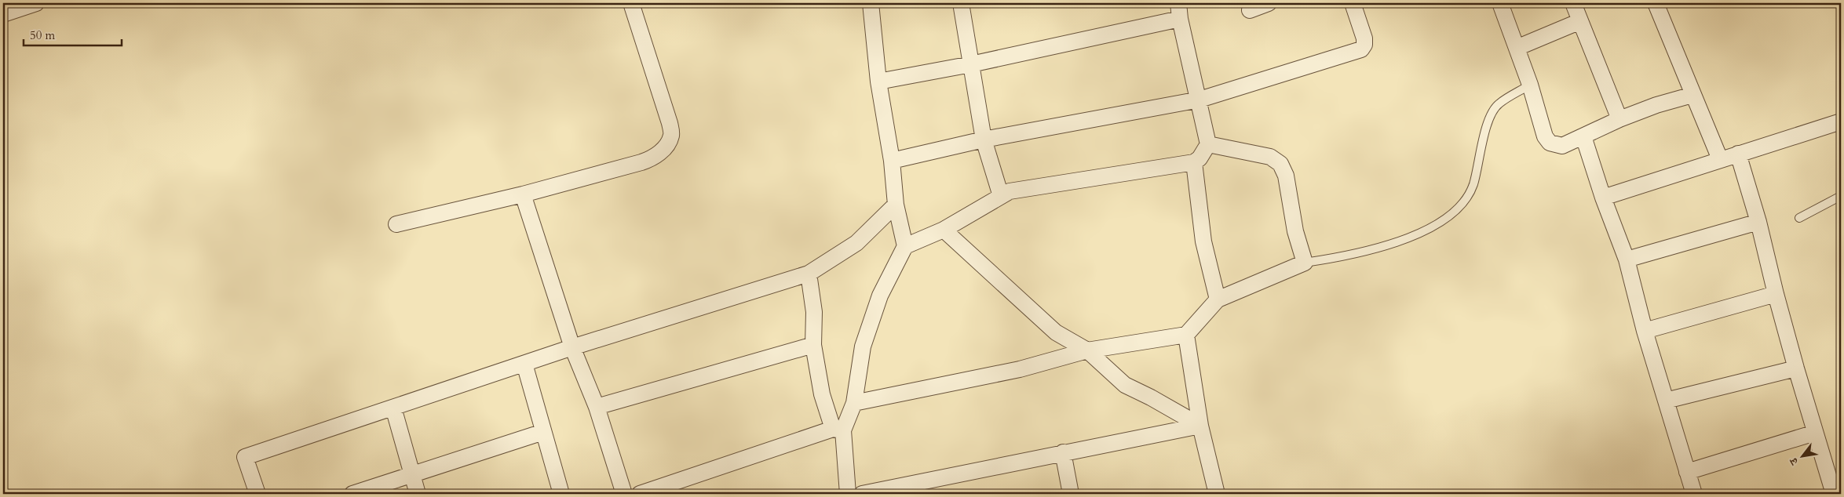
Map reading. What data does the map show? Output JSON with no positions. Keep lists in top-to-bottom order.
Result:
{
  "scale_bar": "50 m",
  "north": "bottom left"
}
